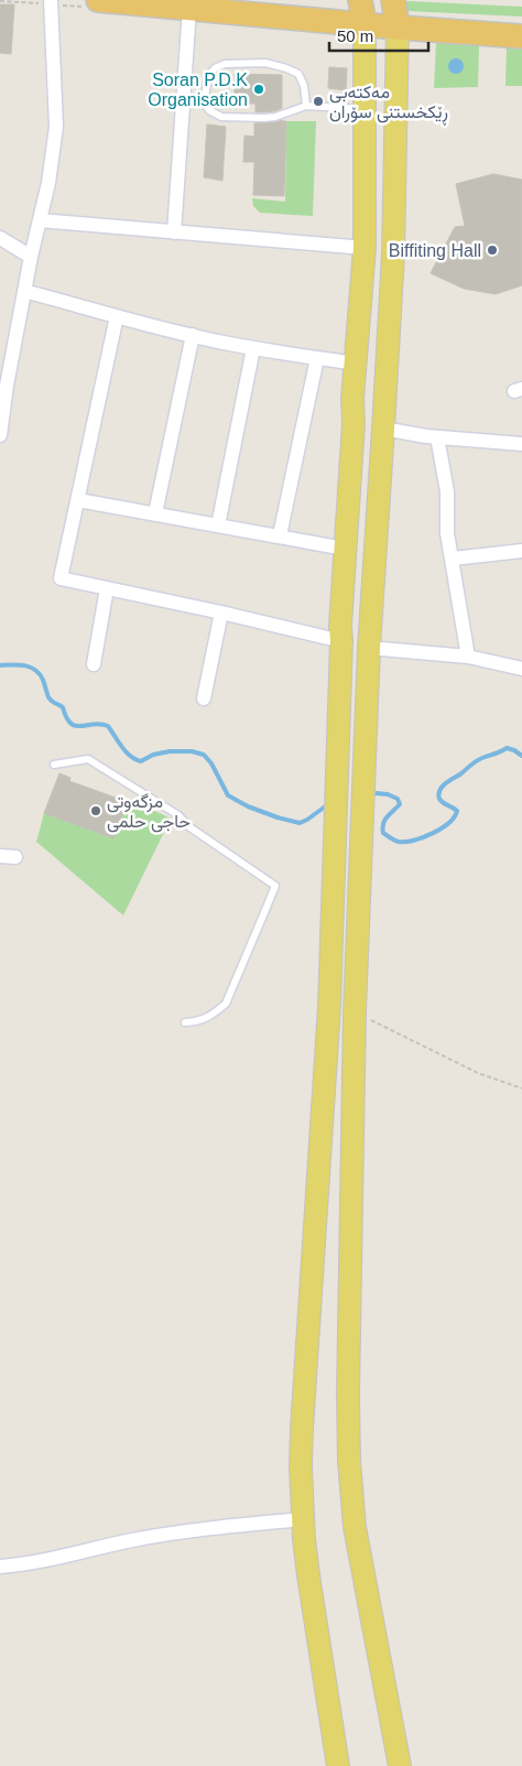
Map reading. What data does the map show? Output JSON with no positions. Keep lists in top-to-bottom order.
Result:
{
  "places": [
    "Soran P.D.K Organisation",
    "مەکتەبی ڕێکخستنی سۆران",
    "Biffiting Hall",
    "مزگەوتی حاجی حلمی"
  ],
  "scale_bar": "50 m"
}
